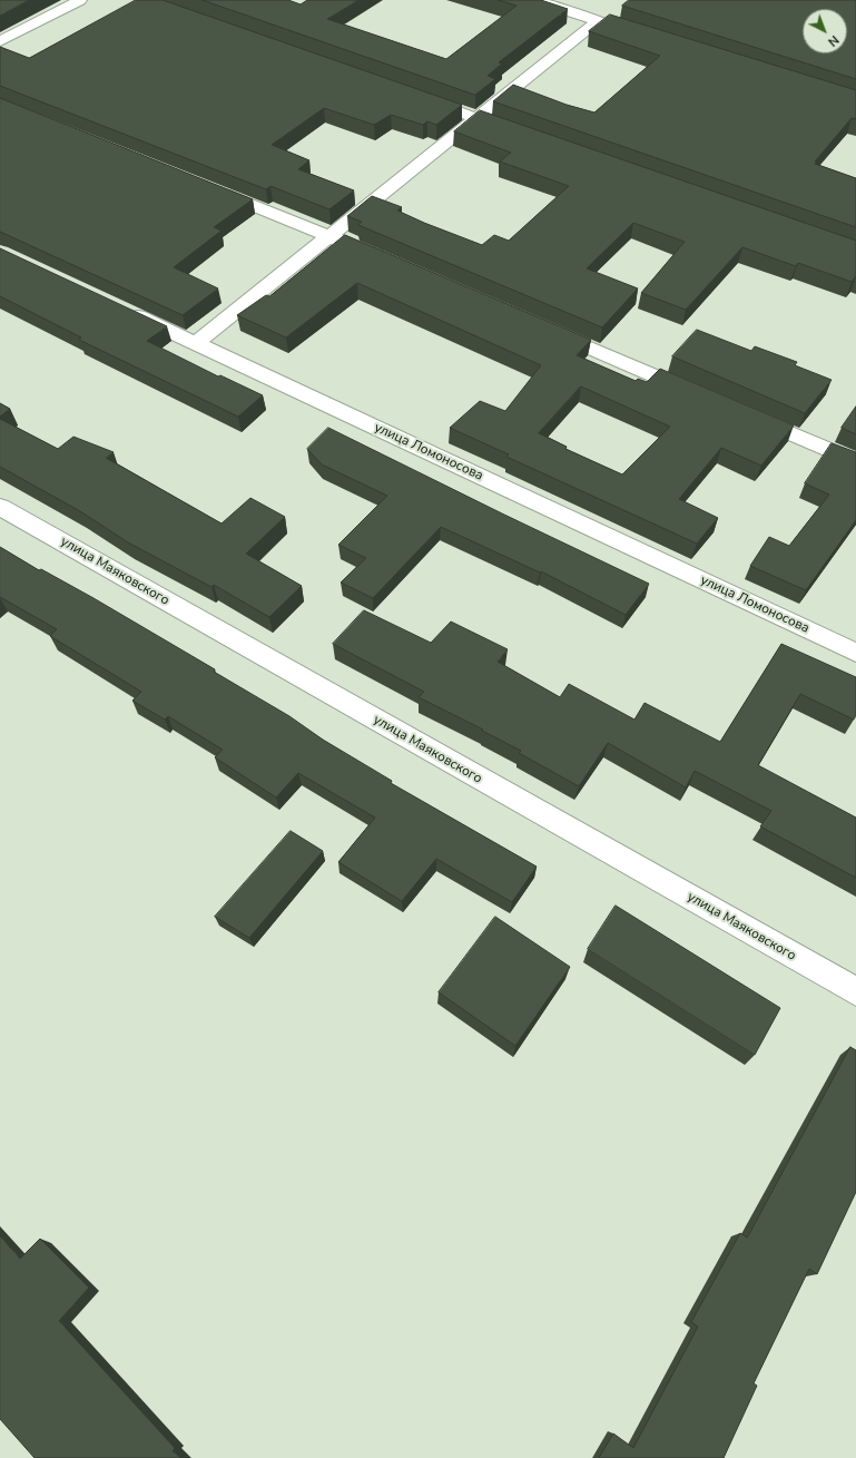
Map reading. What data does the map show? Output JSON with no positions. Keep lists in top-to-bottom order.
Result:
{
  "streets": {
    "street": ["улица Ломоносова", "улица Маяковского"]
  },
  "north": "bottom right"
}
